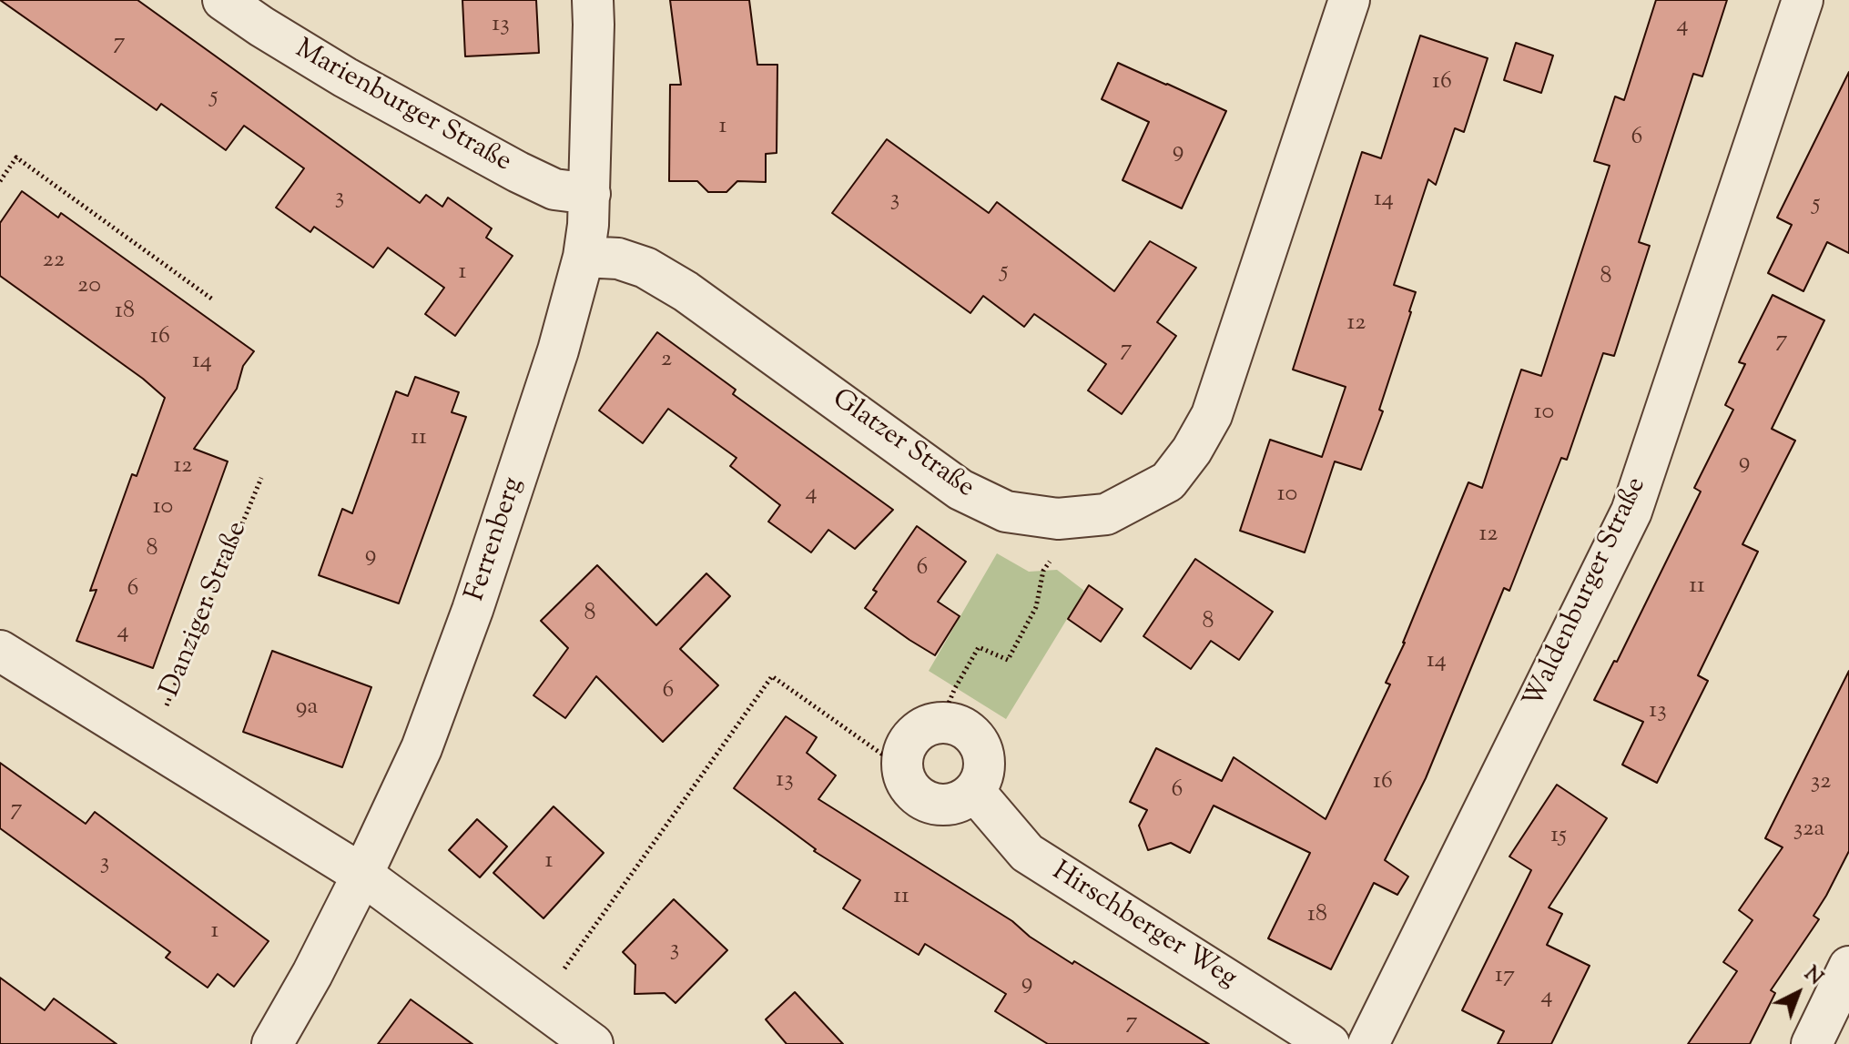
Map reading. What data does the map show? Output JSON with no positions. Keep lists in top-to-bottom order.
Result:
{
  "streets": {
    "street": [
      "Marienburger Straße",
      "Glatzer Straße",
      "Ferrenberg",
      "Waldenburger Straße",
      "Hirschberger Weg"
    ],
    "path": ["Danziger Straße"]
  },
  "crossings": [
    ["Marienburger Straße", "Ferrenberg"],
    ["Glatzer Straße", "Ferrenberg"]
  ],
  "house_numbers": [
    "13",
    "4",
    "7",
    "16",
    "5",
    "1",
    "6",
    "9",
    "3",
    "3",
    "14",
    "5",
    "22",
    "5",
    "1",
    "8",
    "20",
    "18",
    "12",
    "16",
    "7",
    "7",
    "2",
    "14",
    "10",
    "11",
    "9",
    "12",
    "4",
    "10",
    "10",
    "12",
    "8",
    "9",
    "6",
    "11",
    "6",
    "8",
    "8",
    "4",
    "14",
    "6",
    "9a",
    "13",
    "13",
    "16",
    "32",
    "6",
    "7",
    "32a",
    "15",
    "1",
    "3",
    "11",
    "18",
    "1",
    "3",
    "17",
    "9",
    "4",
    "7"
  ],
  "north": "top right"
}
